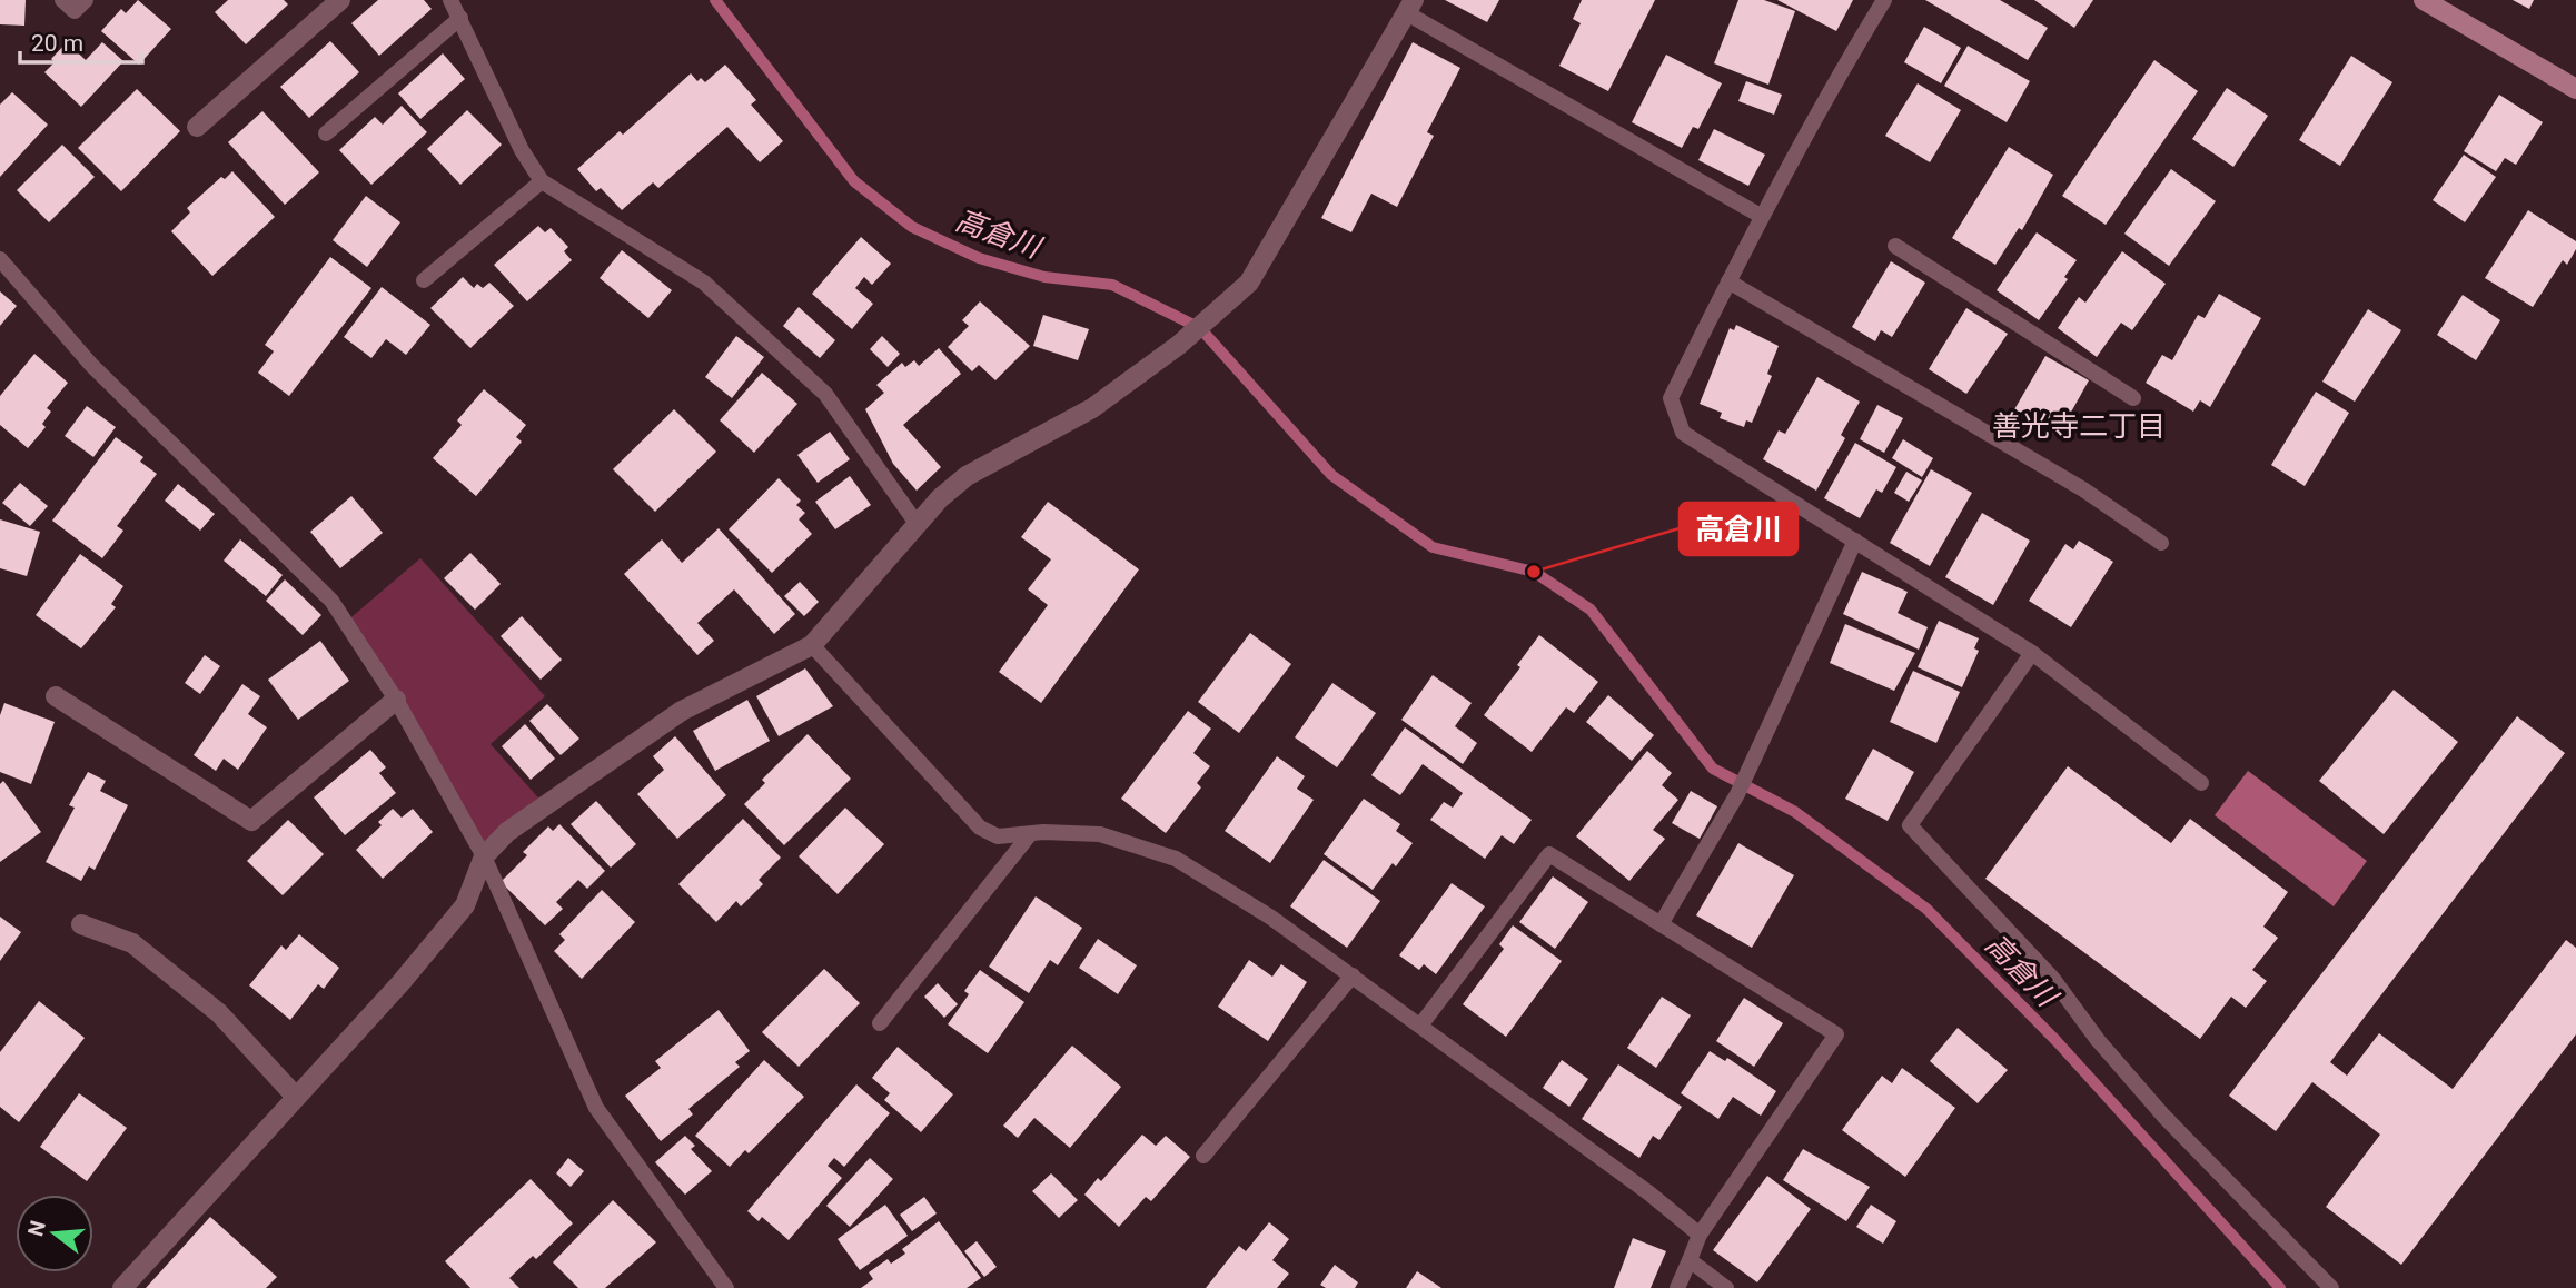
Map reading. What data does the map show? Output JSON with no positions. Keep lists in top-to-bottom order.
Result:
{
  "districts": ["善光寺二丁目"],
  "water": ["高倉川"],
  "places": ["高倉川"],
  "scale_bar": "20 m",
  "north": "left"
}
